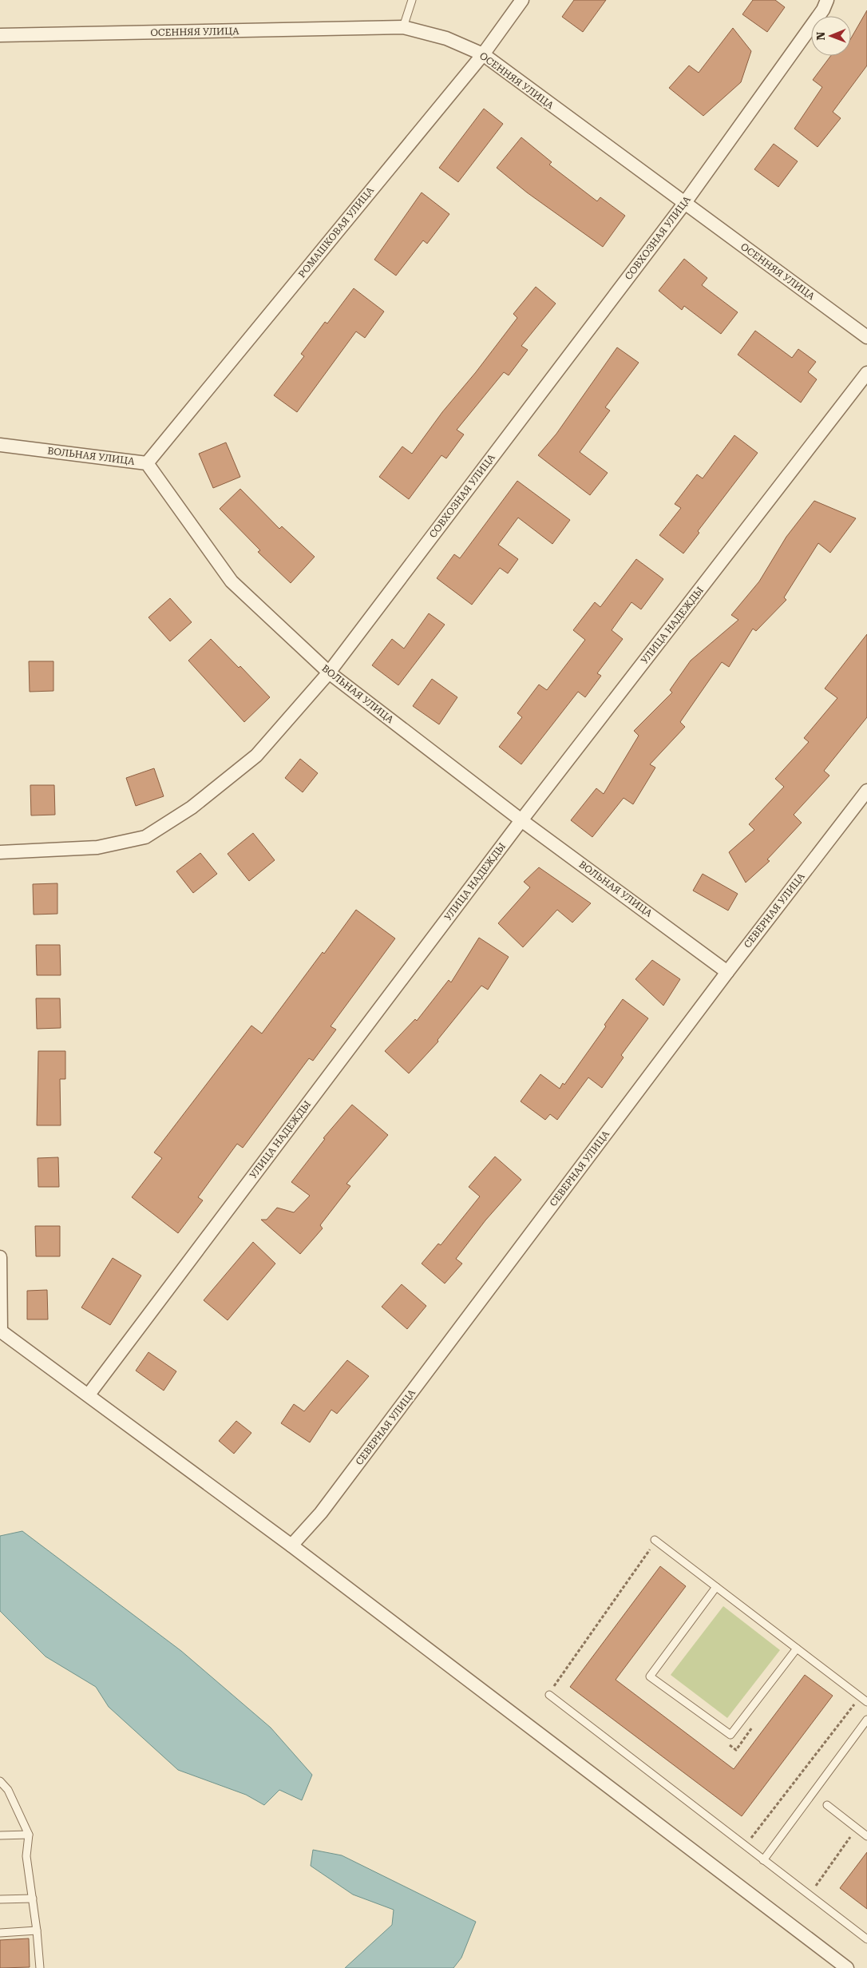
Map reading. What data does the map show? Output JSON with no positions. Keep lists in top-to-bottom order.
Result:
{
  "streets": {
    "street": [
      "ОСЕННЯЯ УЛИЦА",
      "РОМАШКОВАЯ УЛИЦА",
      "СОВХОЗНАЯ УЛИЦА",
      "ВОЛЬНАЯ УЛИЦА",
      "УЛИЦА НАДЕЖДЫ",
      "СЕВЕРНАЯ УЛИЦА"
    ]
  },
  "crossings": [
    ["ОСЕННЯЯ УЛИЦА", "РОМАШКОВАЯ УЛИЦА"],
    ["ОСЕННЯЯ УЛИЦА", "СОВХОЗНАЯ УЛИЦА"],
    ["РОМАШКОВАЯ УЛИЦА", "ВОЛЬНАЯ УЛИЦА"],
    ["СОВХОЗНАЯ УЛИЦА", "ВОЛЬНАЯ УЛИЦА"],
    ["ВОЛЬНАЯ УЛИЦА", "УЛИЦА НАДЕЖДЫ"],
    ["ВОЛЬНАЯ УЛИЦА", "СЕВЕРНАЯ УЛИЦА"]
  ],
  "north": "left"
}
